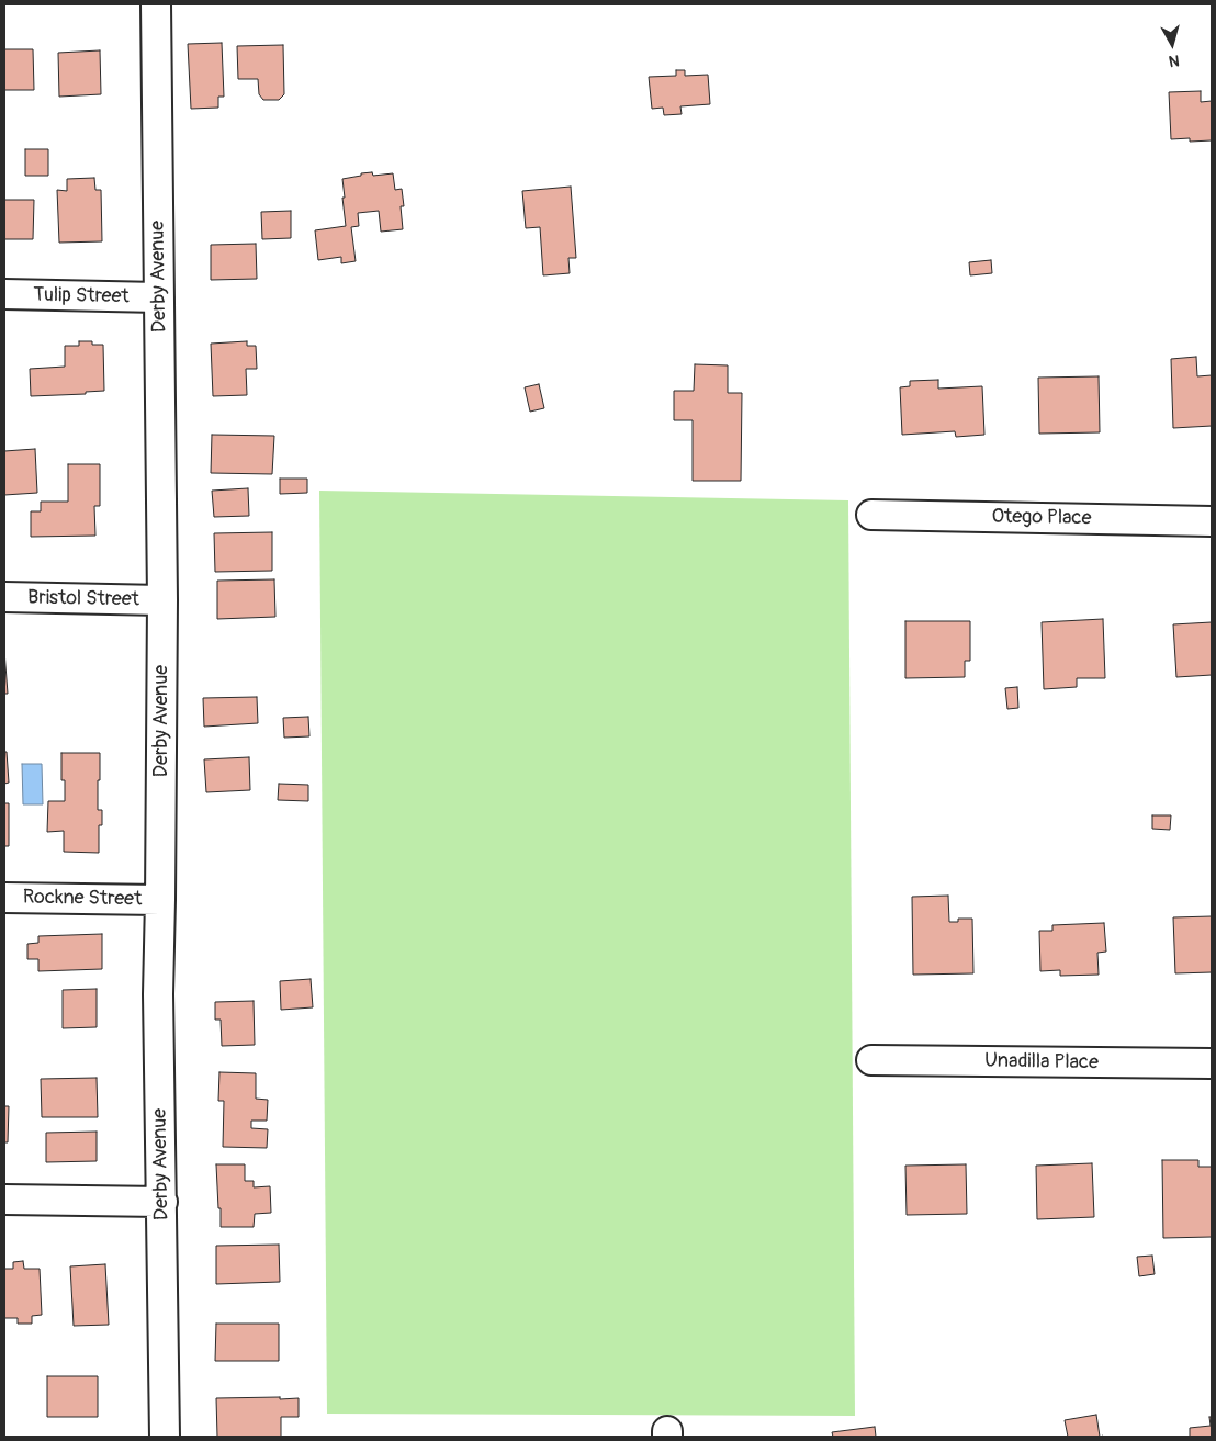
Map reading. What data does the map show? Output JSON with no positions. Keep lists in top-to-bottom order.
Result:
{
  "streets": {
    "street": [
      "Derby Avenue",
      "Tulip Street",
      "Otego Place",
      "Bristol Street",
      "Rockne Street",
      "Unadilla Place"
    ]
  },
  "crossings": [
    ["Derby Avenue", "Tulip Street"],
    ["Derby Avenue", "Bristol Street"],
    ["Derby Avenue", "Rockne Street"]
  ],
  "north": "bottom"
}
